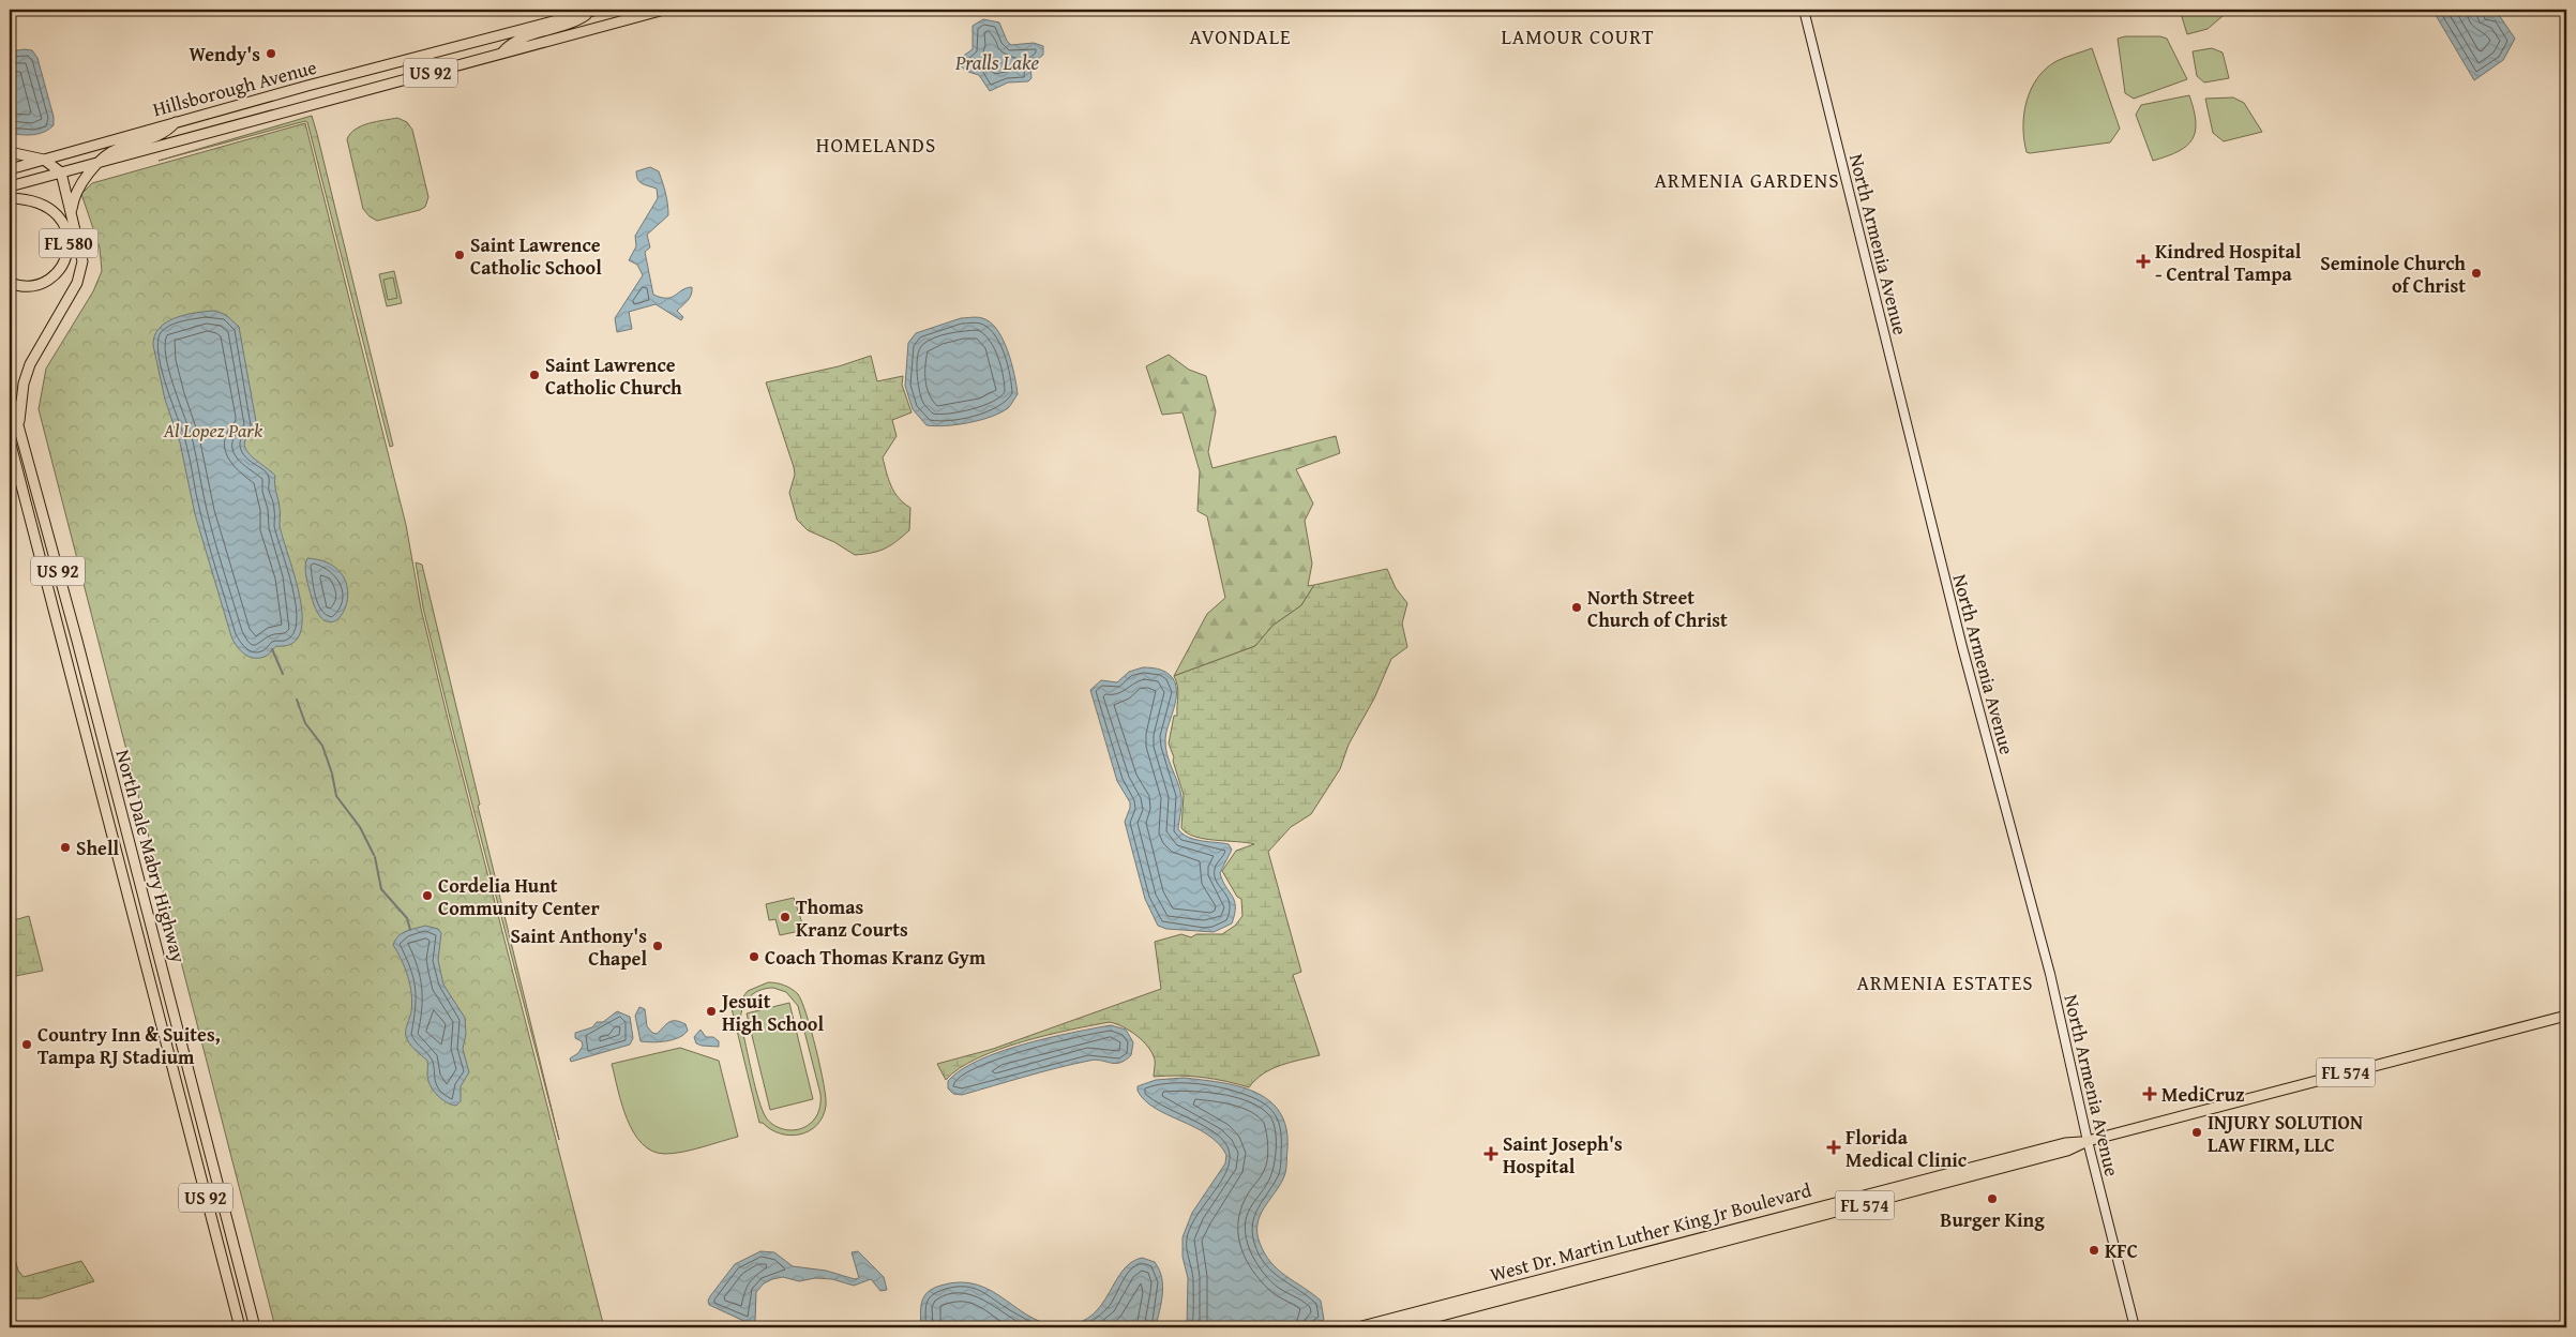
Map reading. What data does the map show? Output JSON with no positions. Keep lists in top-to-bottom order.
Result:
{
  "streets": {
    "main road": [
      "US 92",
      "Hillsborough Avenue",
      "FL 580",
      "North Armenia Avenue",
      "North Dale Mabry Highway",
      "FL 574",
      "West Dr. Martin Luther King Jr Boulevard"
    ]
  },
  "crossings": [
    ["US 92", "Hillsborough Avenue"],
    ["US 92", "North Dale Mabry Highway"],
    ["North Armenia Avenue", "FL 574"],
    ["North Armenia Avenue", "West Dr. Martin Luther King Jr Boulevard"],
    ["FL 574", "West Dr. Martin Luther King Jr Boulevard"]
  ],
  "districts": [
    "AVONDALE",
    "LAMOUR COURT",
    "HOMELANDS",
    "ARMENIA GARDENS",
    "ARMENIA ESTATES"
  ],
  "water": ["Pralls Lake"],
  "parks": ["Al Lopez Park"],
  "places": {
    "other": [
      "Wendy's",
      "Saint Lawrence Catholic School",
      "Seminole Church of Christ",
      "Saint Lawrence Catholic Church",
      "North Street Church of Christ",
      "Shell",
      "Cordelia Hunt Community Center",
      "Thomas Kranz Courts",
      "Saint Anthony's Chapel",
      "Coach Thomas Kranz Gym",
      "Jesuit High School",
      "Country Inn & Suites, Tampa RJ Stadium",
      "INJURY SOLUTION LAW FIRM, LLC",
      "Burger King",
      "KFC"
    ],
    "health": [
      "Kindred Hospital - Central Tampa",
      "MediCruz",
      "Florida Medical Clinic",
      "Saint Joseph's Hospital"
    ]
  }
}
